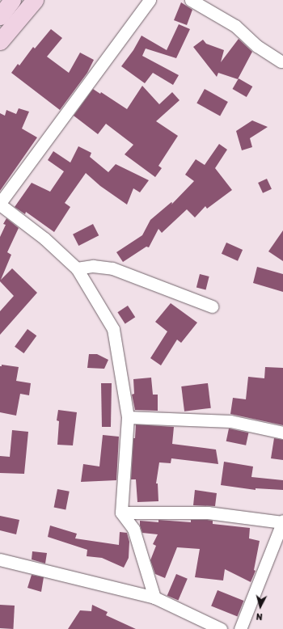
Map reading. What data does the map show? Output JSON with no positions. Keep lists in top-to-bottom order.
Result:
{
  "north": "bottom"
}
